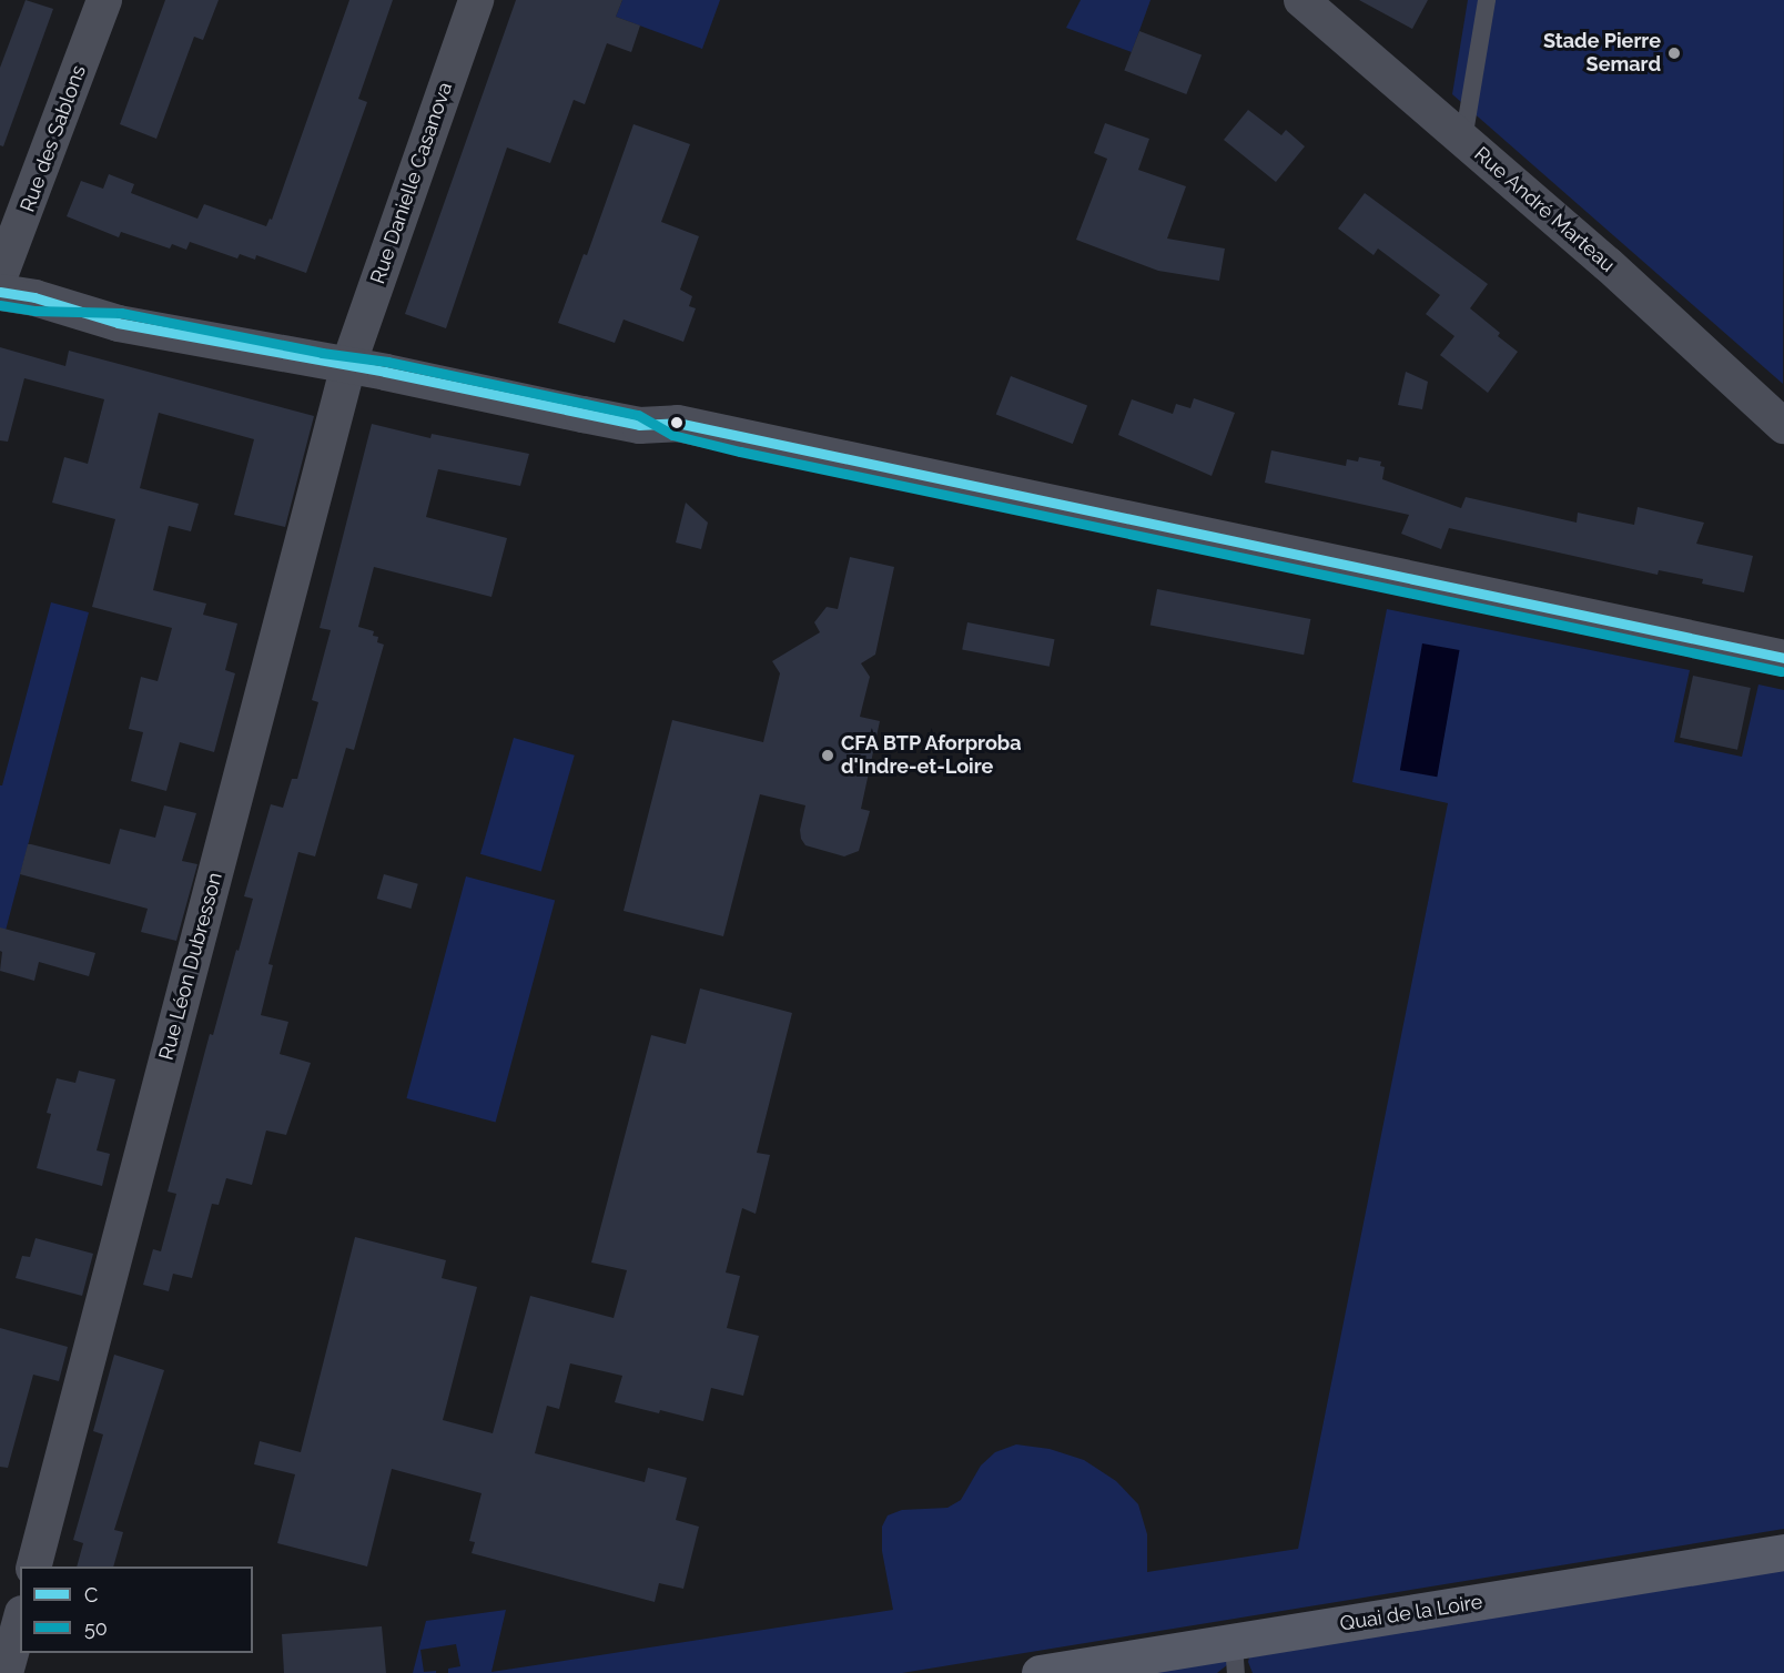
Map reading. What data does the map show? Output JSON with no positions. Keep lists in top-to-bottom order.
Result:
{
  "streets": {
    "main road": ["Quai de la Loire"],
    "street": [
      "Rue des Sablons",
      "Rue Danielle Casanova",
      "Rue André Marteau",
      "Rue Léon Dubresson"
    ]
  },
  "crossings": [
    ["Rue Danielle Casanova", "Rue Léon Dubresson"]
  ],
  "places": ["Stade Pierre Semard", "CFA BTP Aforproba d'Indre-et-Loire"],
  "lines": ["transit line C", "transit line 50"],
  "legend": ["C", "50"]
}
